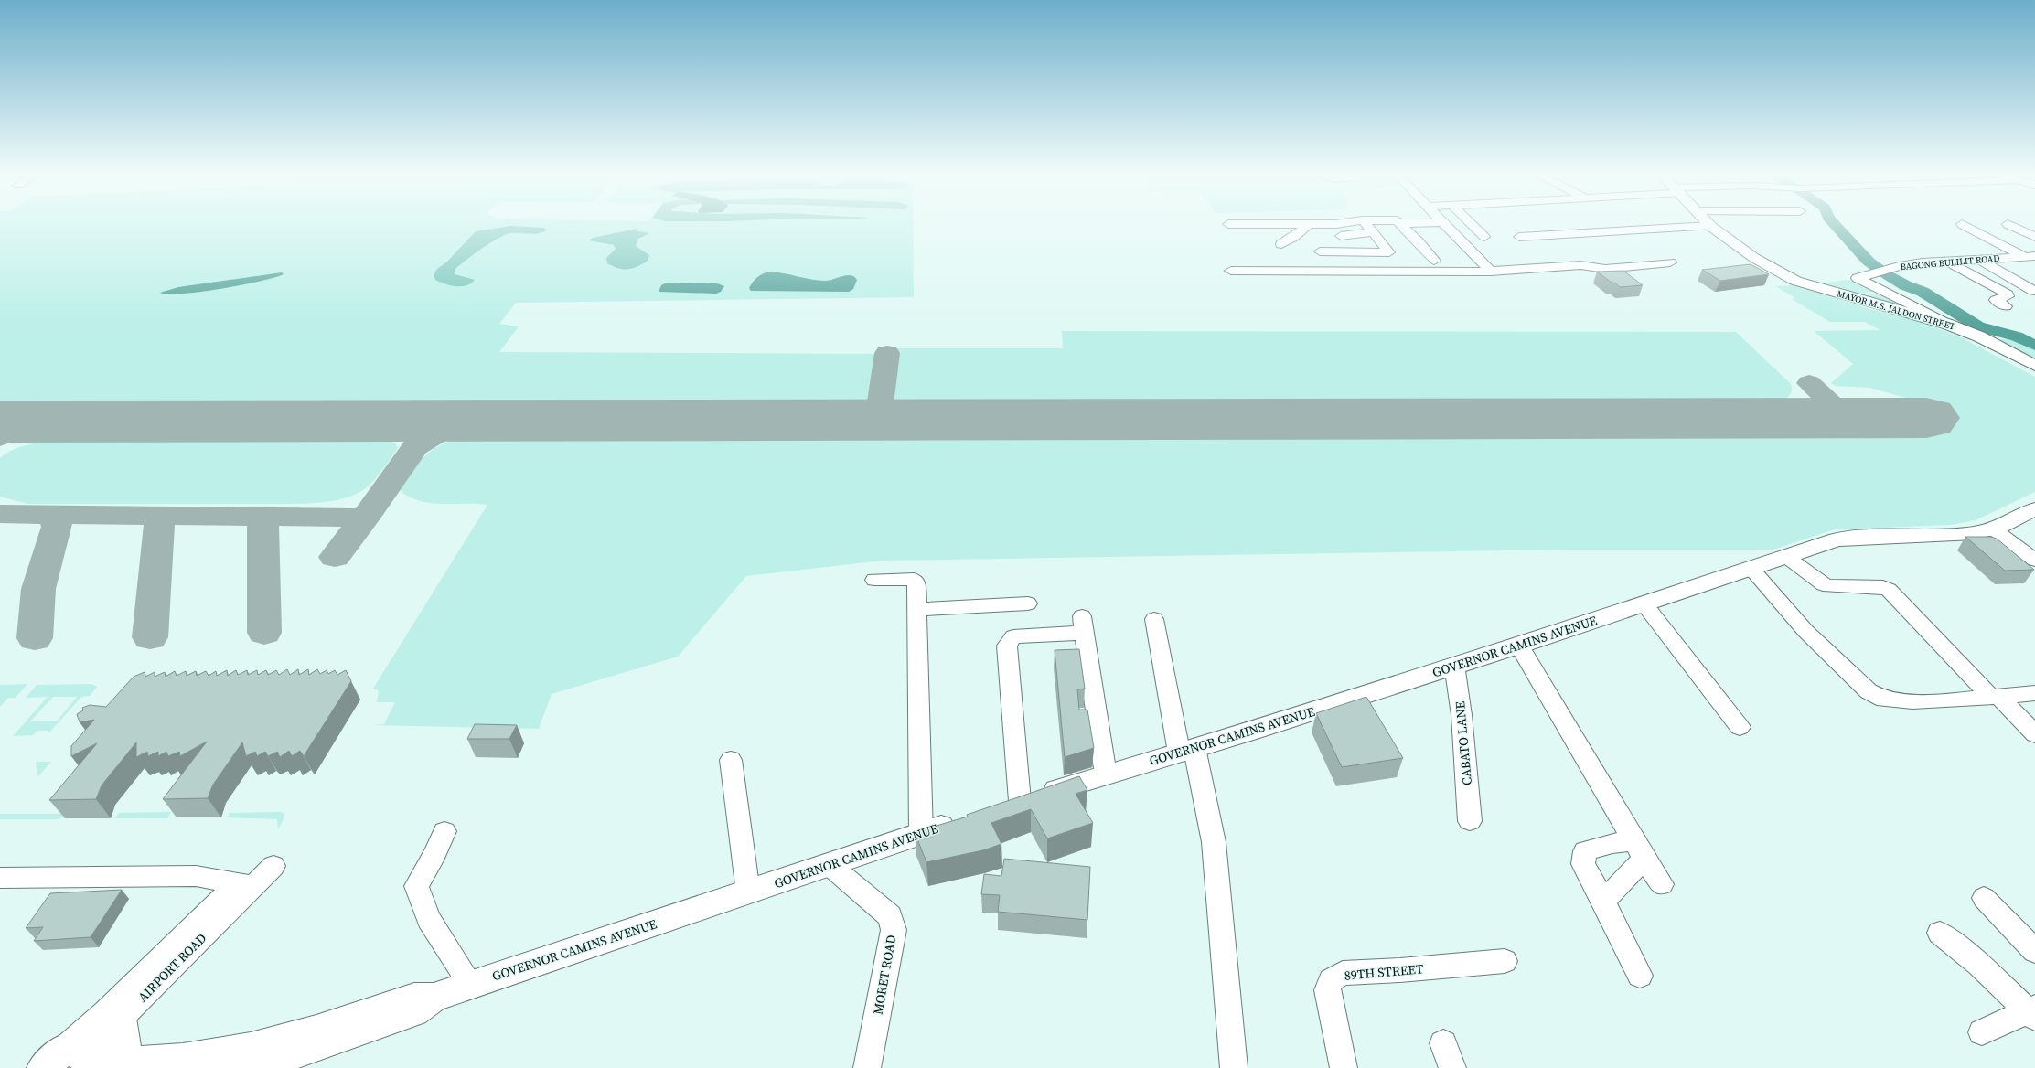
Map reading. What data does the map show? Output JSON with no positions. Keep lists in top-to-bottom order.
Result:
{
  "streets": {
    "main road": ["MAYOR M.S. JALDON STREET", "GOVERNOR CAMINS AVENUE"],
    "street": [
      "BAGONG BULILIT ROAD",
      "CABATO LANE",
      "AIRPORT ROAD",
      "89TH STREET",
      "MORET ROAD"
    ]
  },
  "crossings": [
    ["BAGONG BULILIT ROAD", "MAYOR M.S. JALDON STREET"],
    ["GOVERNOR CAMINS AVENUE", "CABATO LANE"],
    ["GOVERNOR CAMINS AVENUE", "AIRPORT ROAD"],
    ["GOVERNOR CAMINS AVENUE", "MORET ROAD"]
  ]
}
